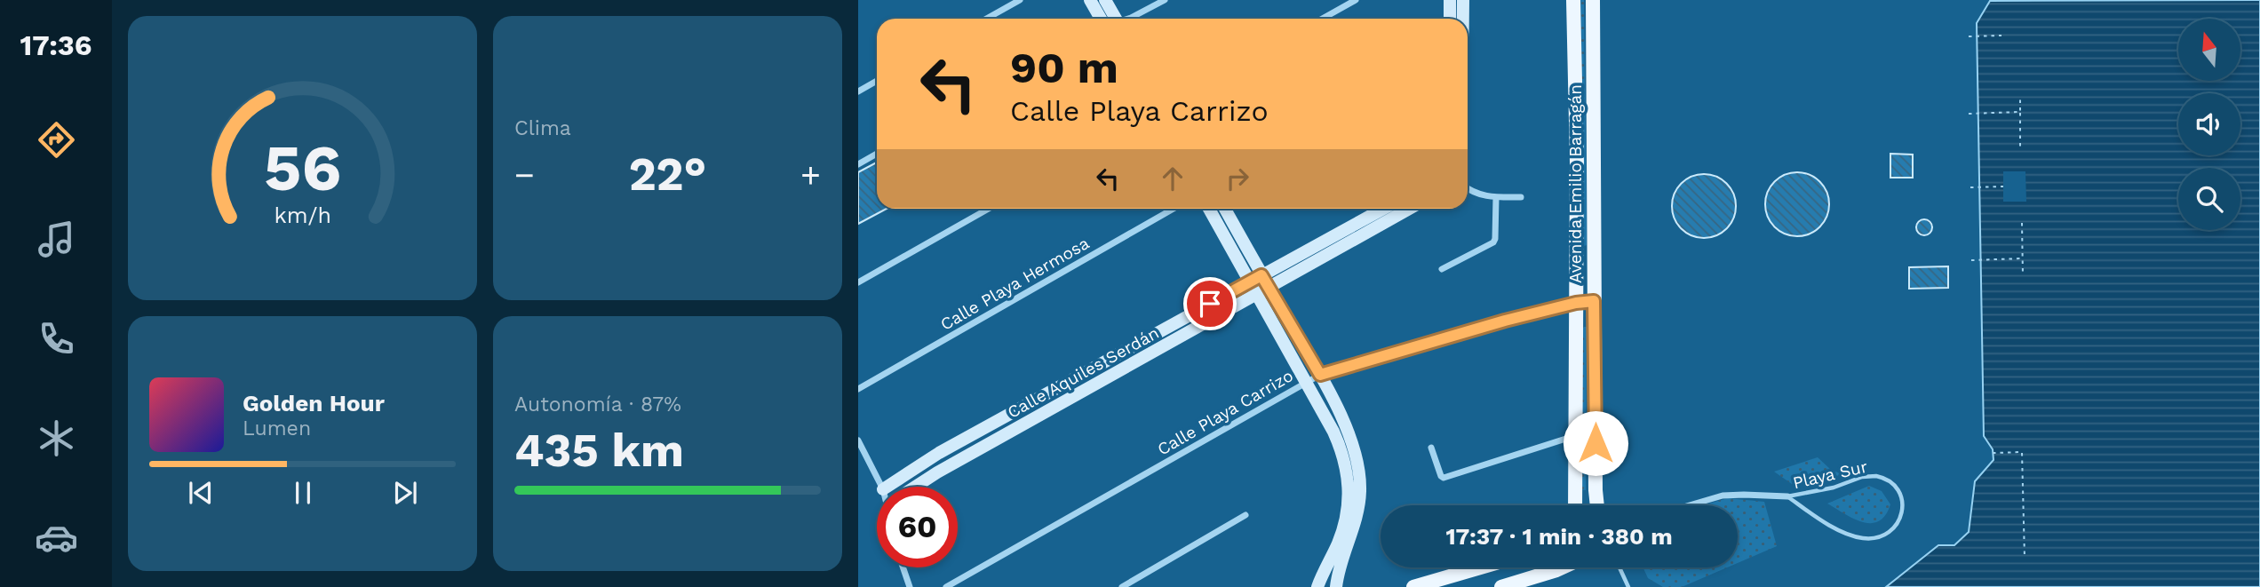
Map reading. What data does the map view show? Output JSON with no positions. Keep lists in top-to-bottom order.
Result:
{
  "streets": {
    "main road": ["Avenida Emilio Barragán"],
    "street": ["Calle Playa Hermosa", "Calle Aquiles Serdán", "Calle Playa Carrizo"],
    "lane": ["Playa Sur"]
  },
  "crossings": [
    ["Avenida Emilio Barragán", "Calle Playa Carrizo"]
  ],
  "north": "top",
  "page": {
    "tabs": "17:36",
    "tile": [
      "Clima",
      ["Autonomía · 87%", "435 km"]
    ],
    "turn": ["90 m", "Calle Playa Carrizo"],
    "heat": ["−", "22°", "+"],
    "song": ["Golden Hour", "Lumen"],
    "limit": "60",
    "trip": "17:37 · 1 min · 380 m",
    "gauge": ["56", "km/h"]
  }
}
